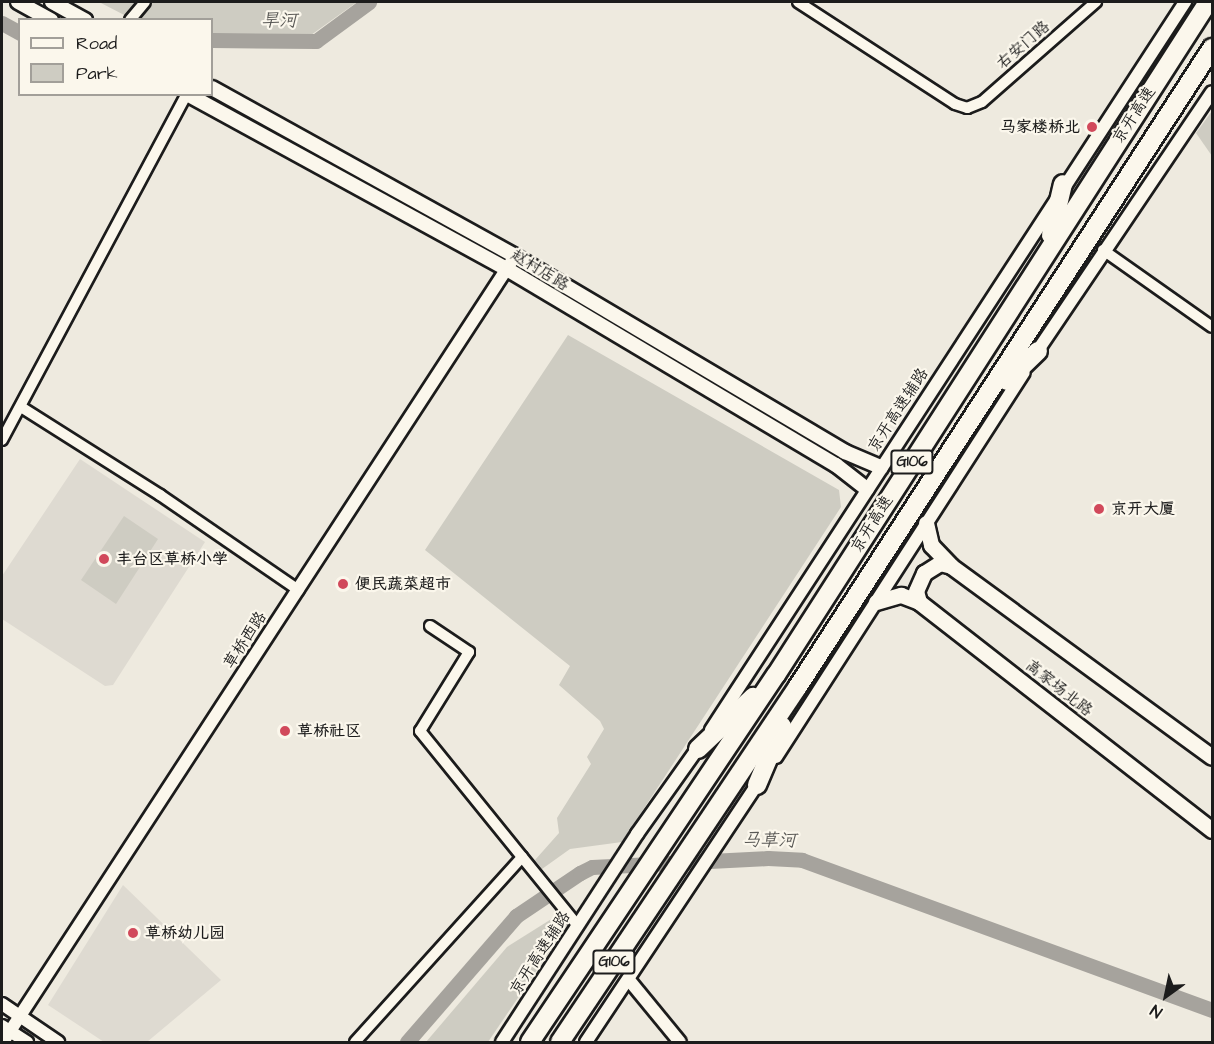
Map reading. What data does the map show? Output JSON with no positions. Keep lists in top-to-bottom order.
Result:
{
  "streets": {
    "highway": ["京开高速", "G106"],
    "main road": ["赵村店路", "高家场北路"],
    "street": ["右安门路", "京开高速辅路", "草桥西路"]
  },
  "crossings": [
    ["赵村店路", "京开高速辅路"],
    ["赵村店路", "草桥西路"]
  ],
  "water": ["旱河", "马草河"],
  "places": [
    "马家楼桥北",
    "京开大厦",
    "丰台区草桥小学",
    "便民蔬菜超市",
    "草桥社区",
    "草桥幼儿园"
  ],
  "legend": ["Road", "Park"],
  "north": "bottom left"
}
